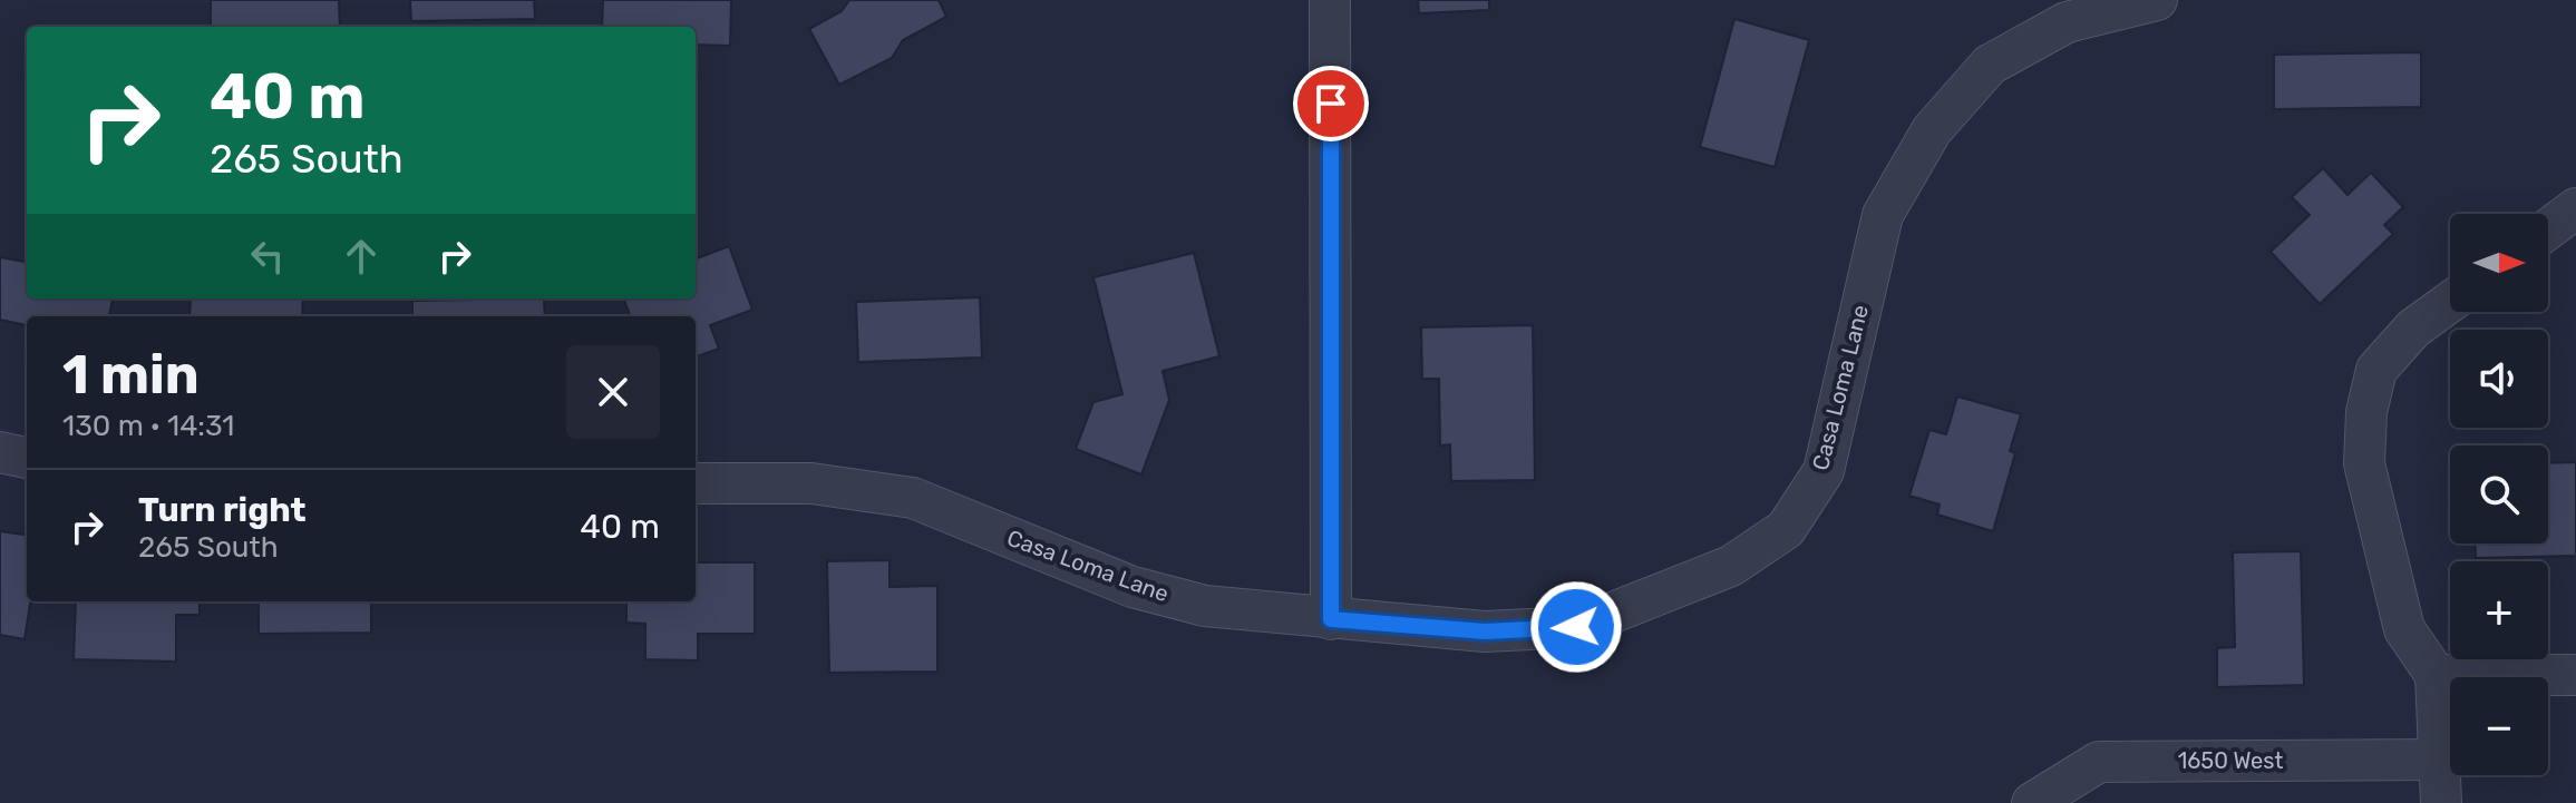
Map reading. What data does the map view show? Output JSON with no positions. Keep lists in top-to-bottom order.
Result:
{
  "streets": {
    "street": ["Casa Loma Lane", "1650 West"]
  },
  "north": "right",
  "page": {
    "turn": ["40 m", "265 South"],
    "map_buttons": ["+", "−"],
    "heading": ["1 min", "130 m · 14:31"],
    "list": [
      {
        "name": "Turn right",
        "note": "265 South",
        "value": "40 m"
      }
    ]
  }
}
